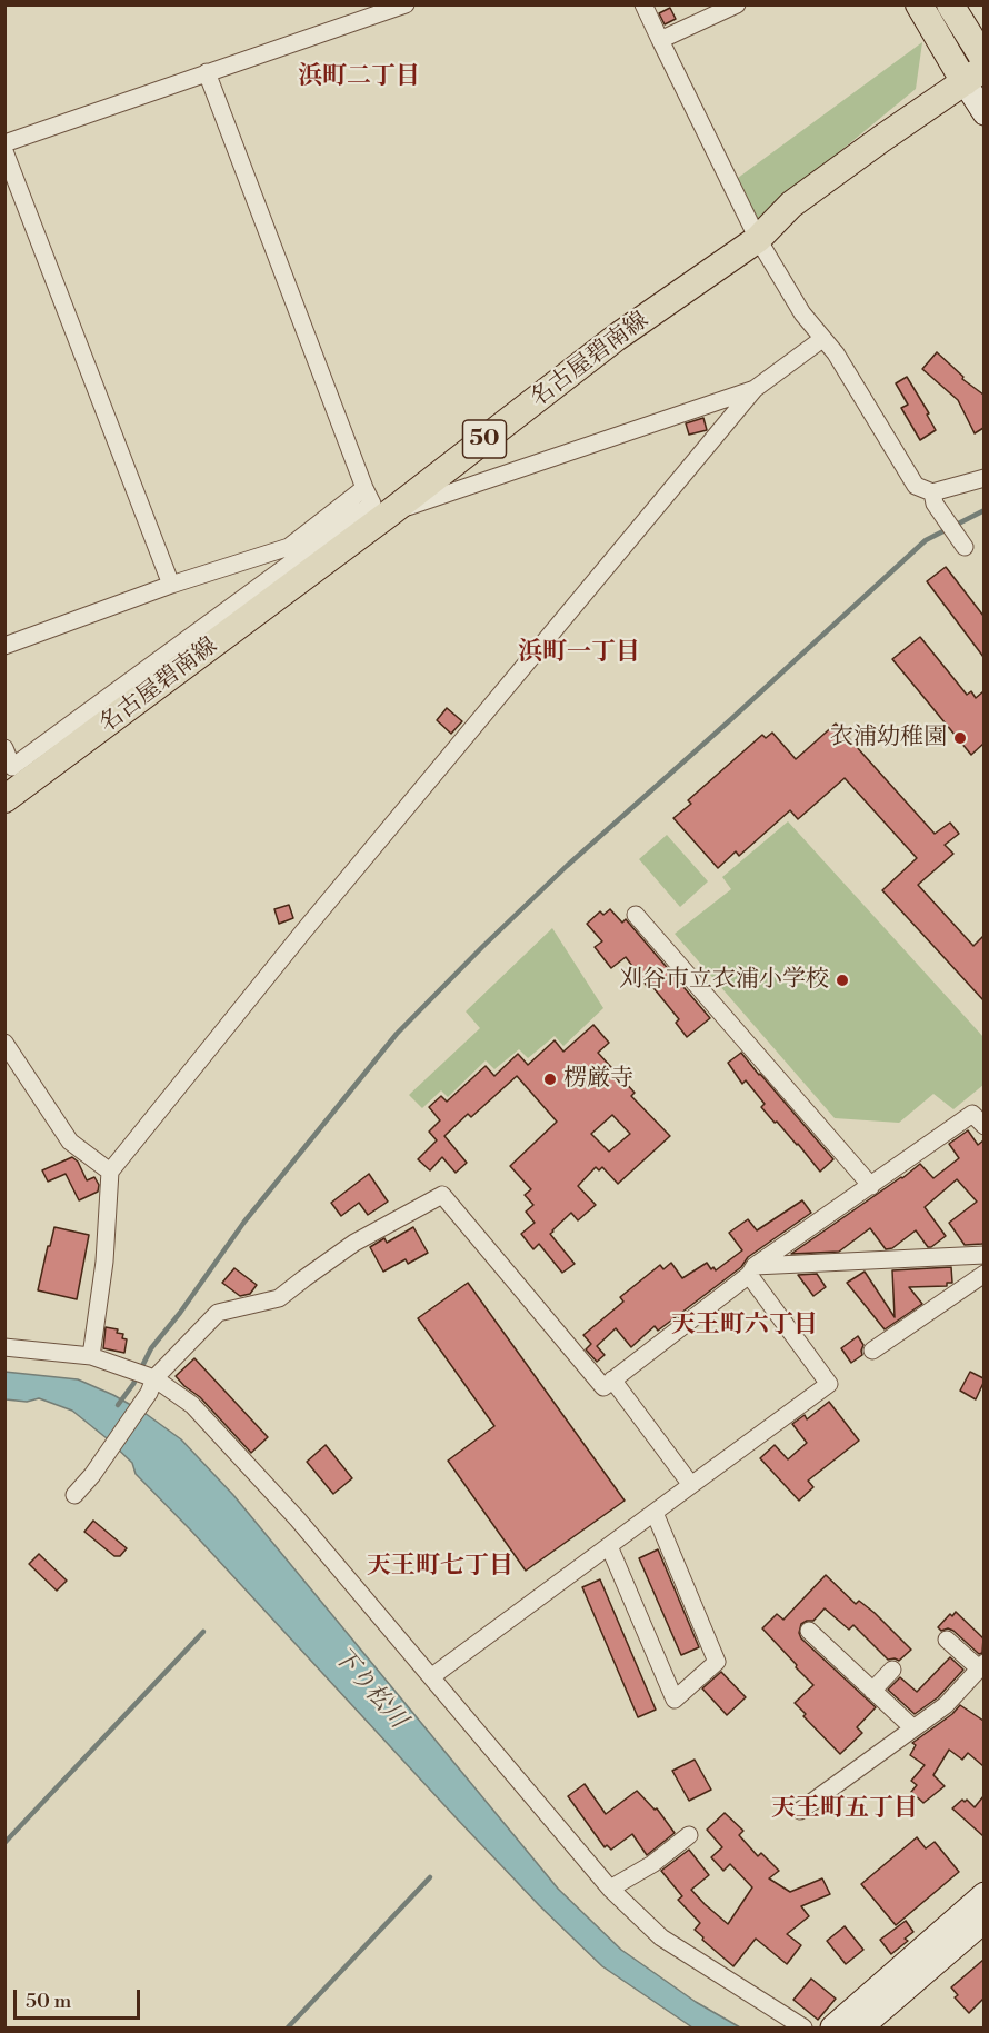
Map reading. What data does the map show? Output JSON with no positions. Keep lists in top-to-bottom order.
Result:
{
  "streets": {
    "main road": ["名古屋碧南線", "50"]
  },
  "districts": [
    "浜町二丁目",
    "浜町一丁目",
    "天王町六丁目",
    "天王町七丁目",
    "天王町五丁目"
  ],
  "water": ["下り松川"],
  "places": ["衣浦幼稚園", "刈谷市立衣浦小学校", "楞厳寺"],
  "scale_bar": "50 m"
}
